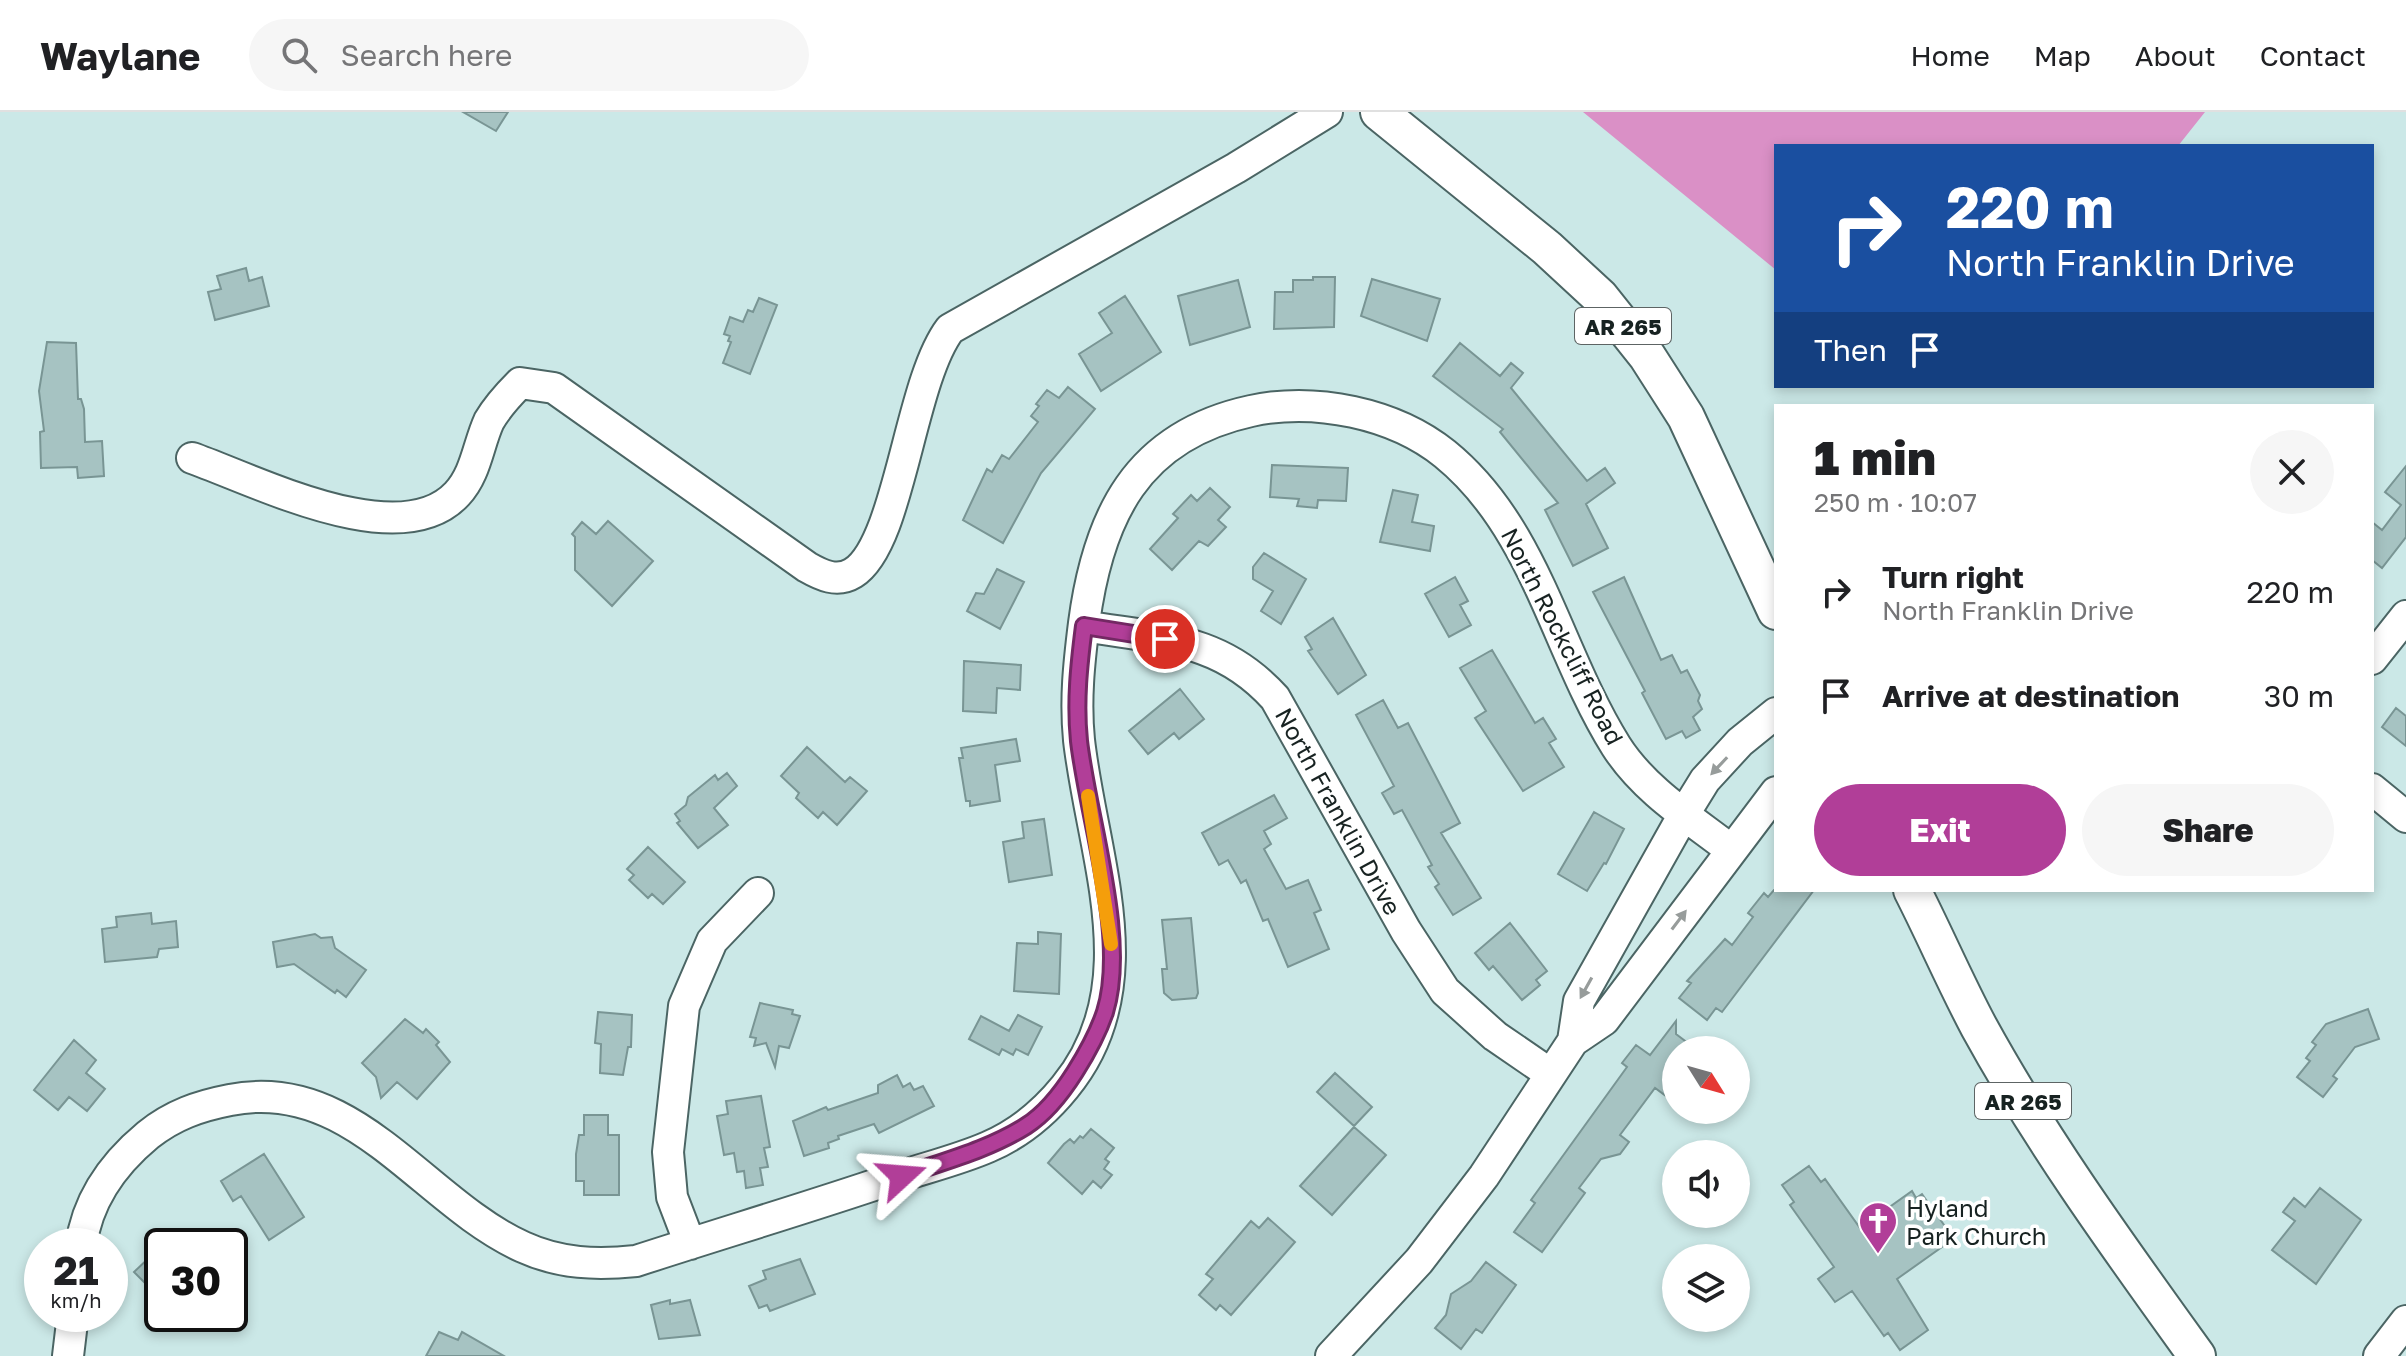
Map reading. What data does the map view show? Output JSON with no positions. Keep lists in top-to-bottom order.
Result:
{
  "streets": {
    "main road": ["AR 265"],
    "street": ["North Rockcliff Road", "North Franklin Drive"]
  },
  "crossings": [
    ["North Rockcliff Road", "North Franklin Drive"]
  ],
  "places": {
    "church": ["Hyland Park Church"]
  },
  "north": "bottom right",
  "page": {
    "header": "Waylane",
    "search": "Search here",
    "nav": [
      "Home",
      "Map",
      "About",
      "Contact"
    ],
    "turn": ["220 m", "North Franklin Drive"],
    "then": "Then",
    "heading": ["1 min", "250 m · 10:07"],
    "list": [
      {
        "name": "Turn right",
        "note": "North Franklin Drive",
        "value": "220 m"
      },
      {
        "name": "Arrive at destination",
        "value": "30 m"
      }
    ],
    "buttons": ["Exit", "Share"],
    "speed": "21 km/h",
    "limit": "30"
  }
}
